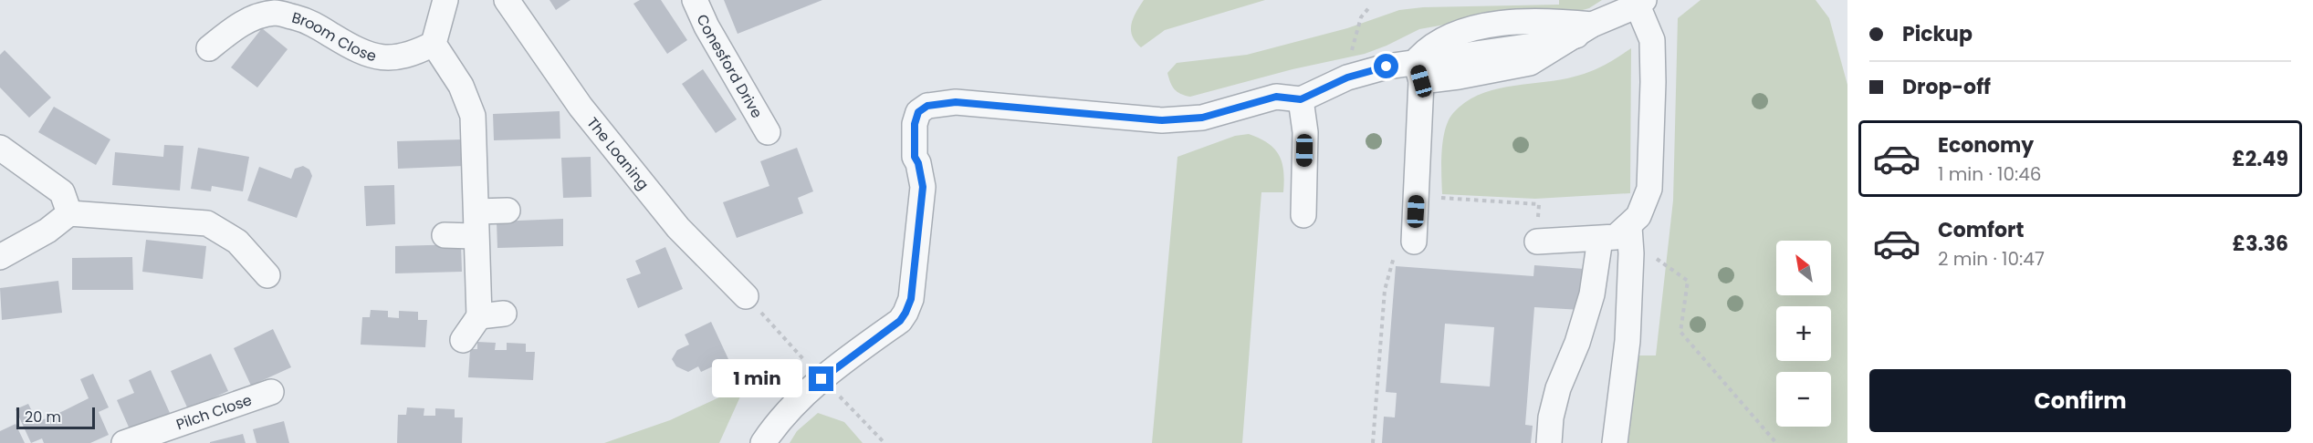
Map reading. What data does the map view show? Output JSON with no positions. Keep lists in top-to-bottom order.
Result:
{
  "streets": {
    "street": [
      "Broom Close",
      "Conesford Drive",
      "The Loaning",
      "Pilch Close"
    ]
  },
  "scale_bar": "20 m",
  "north": "top left",
  "page": {
    "banner": ["Pickup", "Drop-off"],
    "list": [
      {
        "name": "Economy",
        "note": "1 min · 10:46",
        "value": "£2.49"
      },
      {
        "name": "Comfort",
        "note": "2 min · 10:47",
        "value": "£3.36"
      }
    ],
    "map_buttons": ["+", "−"],
    "buttons": "Confirm",
    "bubble": "1 min",
    "scale": "20 m"
  }
}
